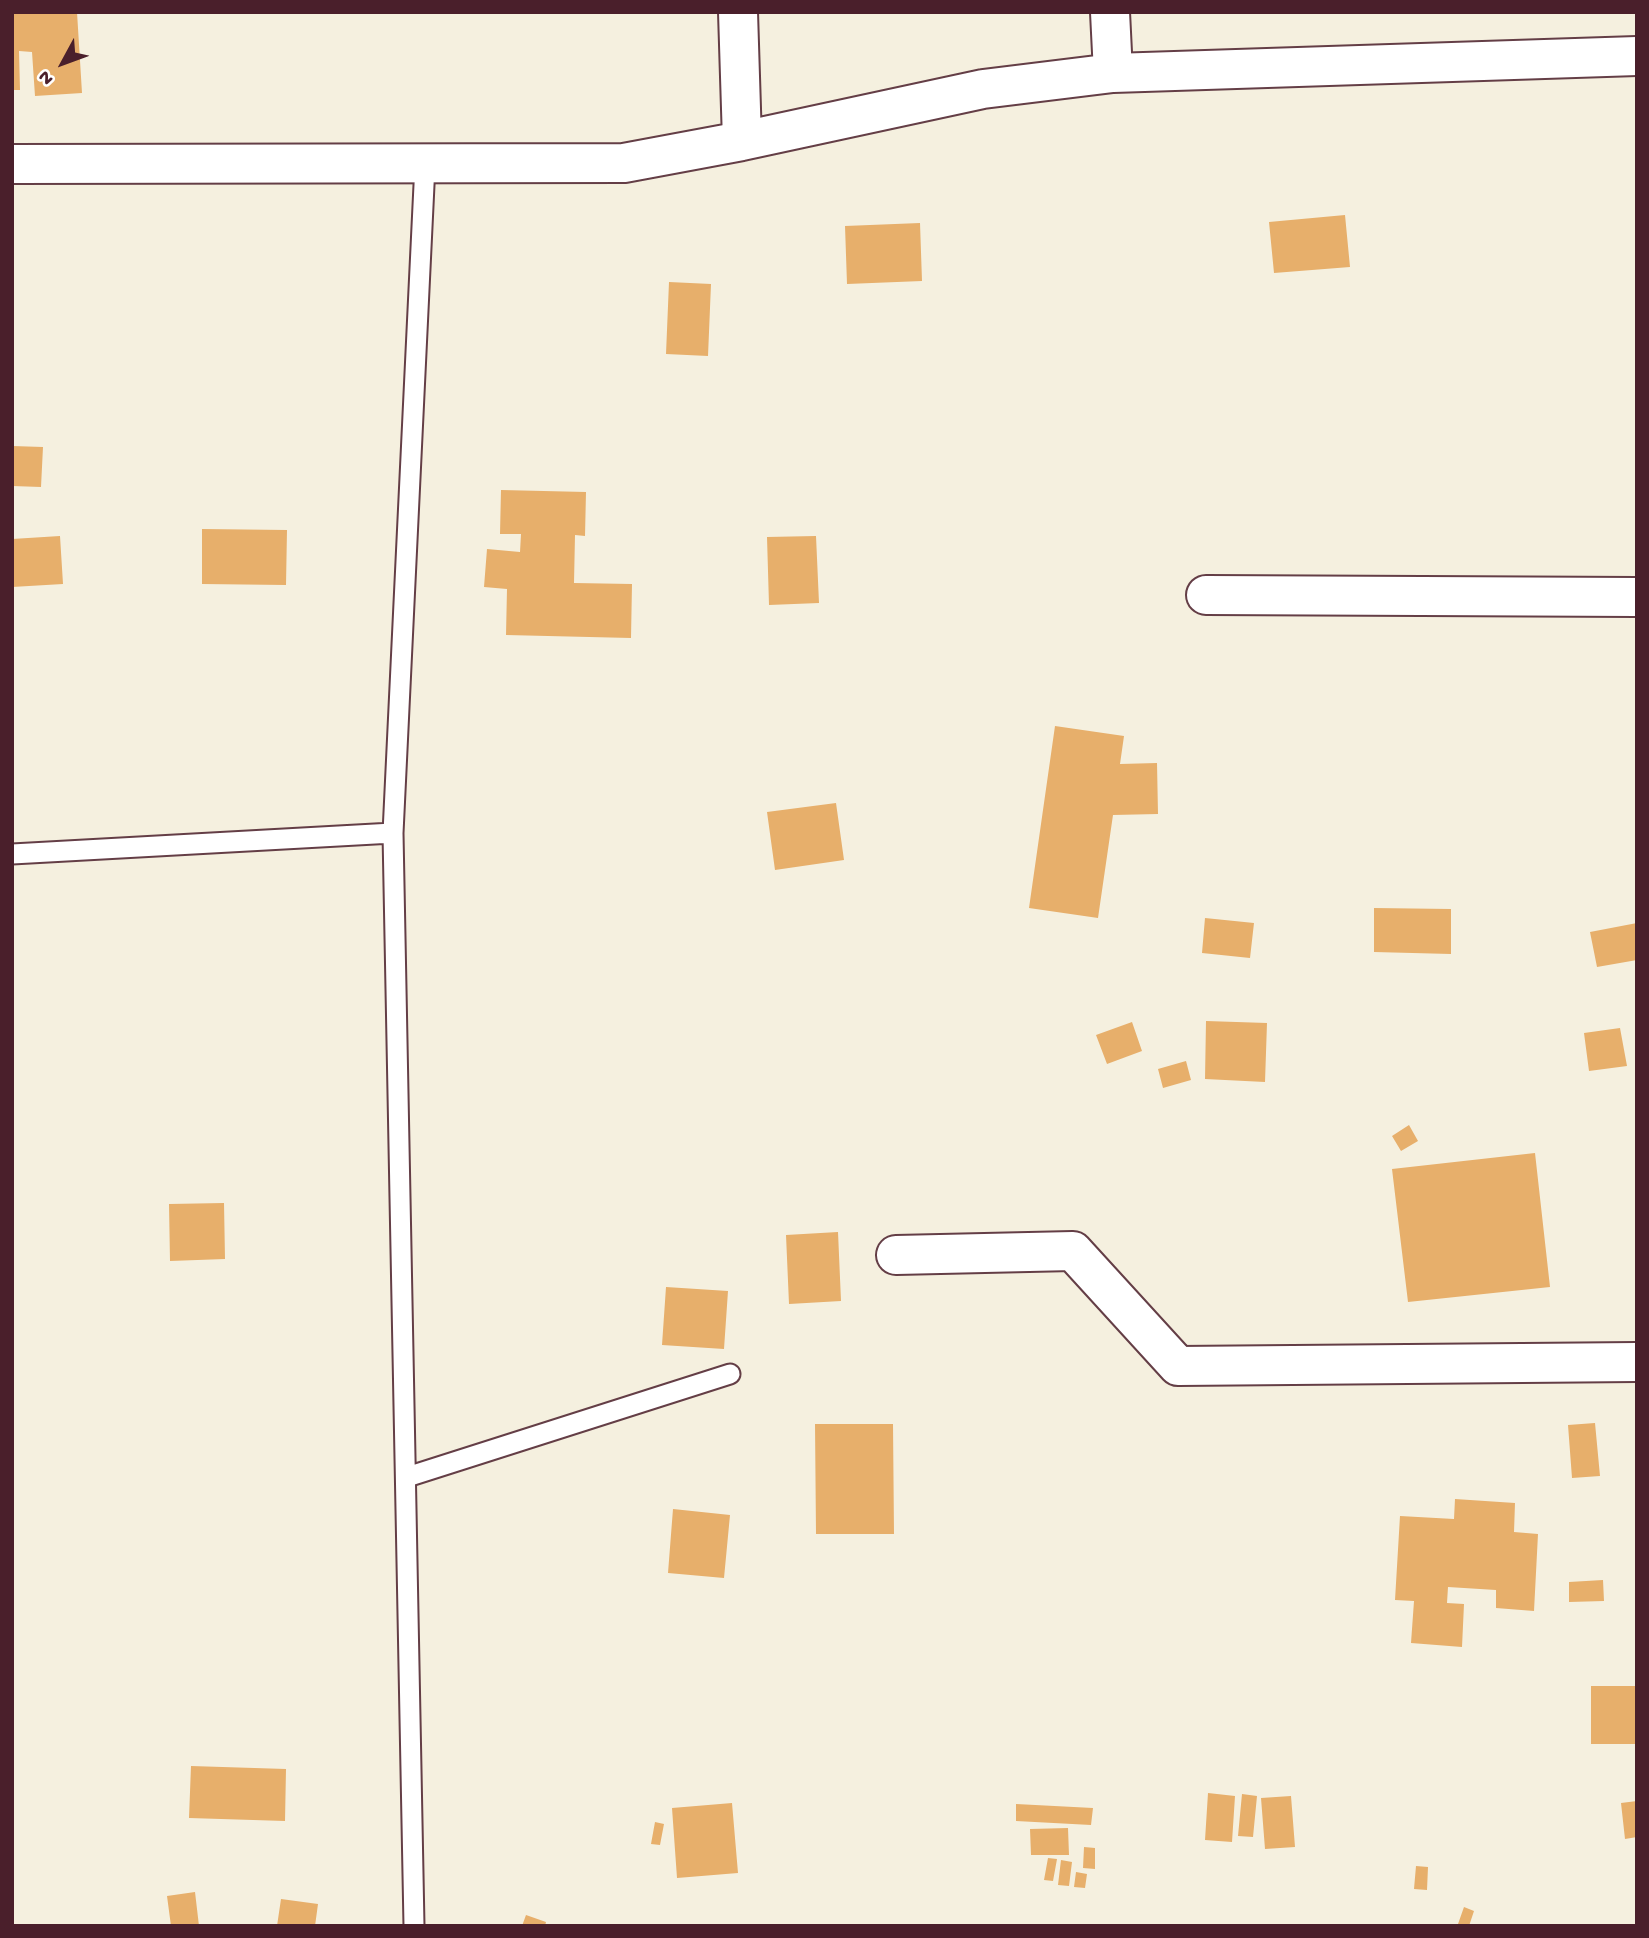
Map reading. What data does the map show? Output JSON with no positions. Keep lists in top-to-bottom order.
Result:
{
  "north": "bottom left"
}
